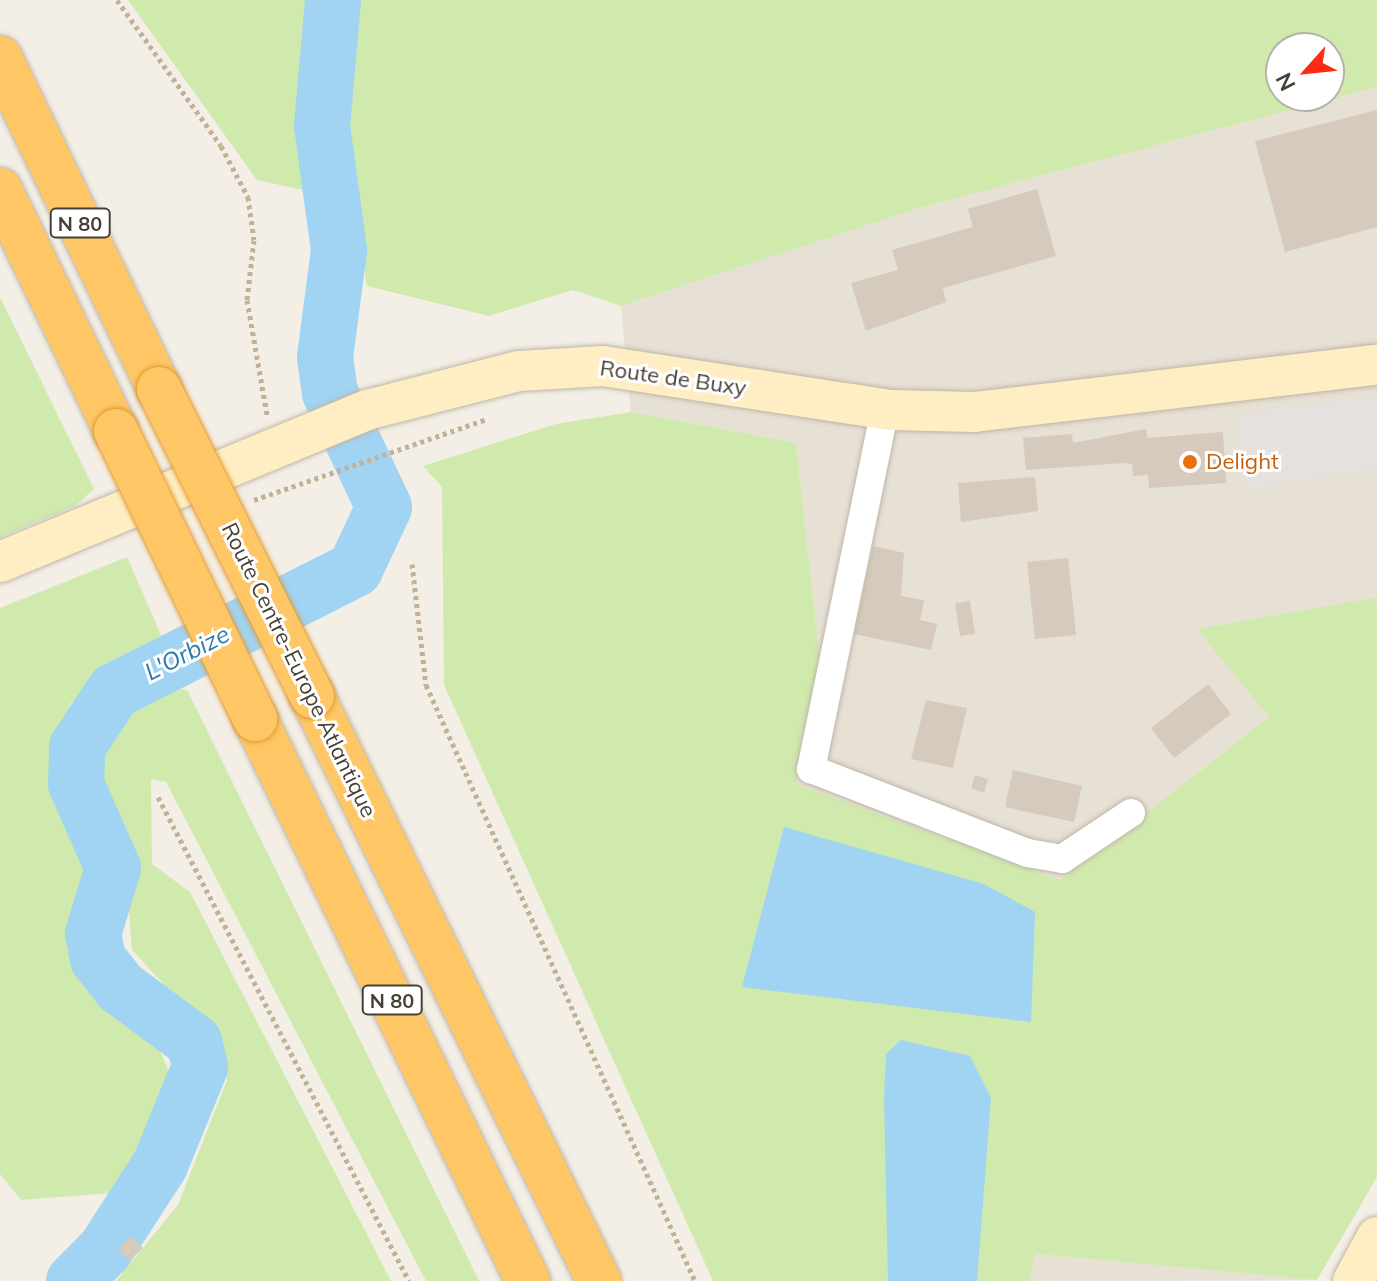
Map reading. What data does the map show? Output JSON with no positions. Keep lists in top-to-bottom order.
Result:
{
  "streets": {
    "highway": ["N 80", "Route Centre-Europe Atlantique"],
    "main road": ["Route de Buxy"]
  },
  "water": ["L'Orbize"],
  "places": ["Delight"],
  "north": "bottom left"
}
